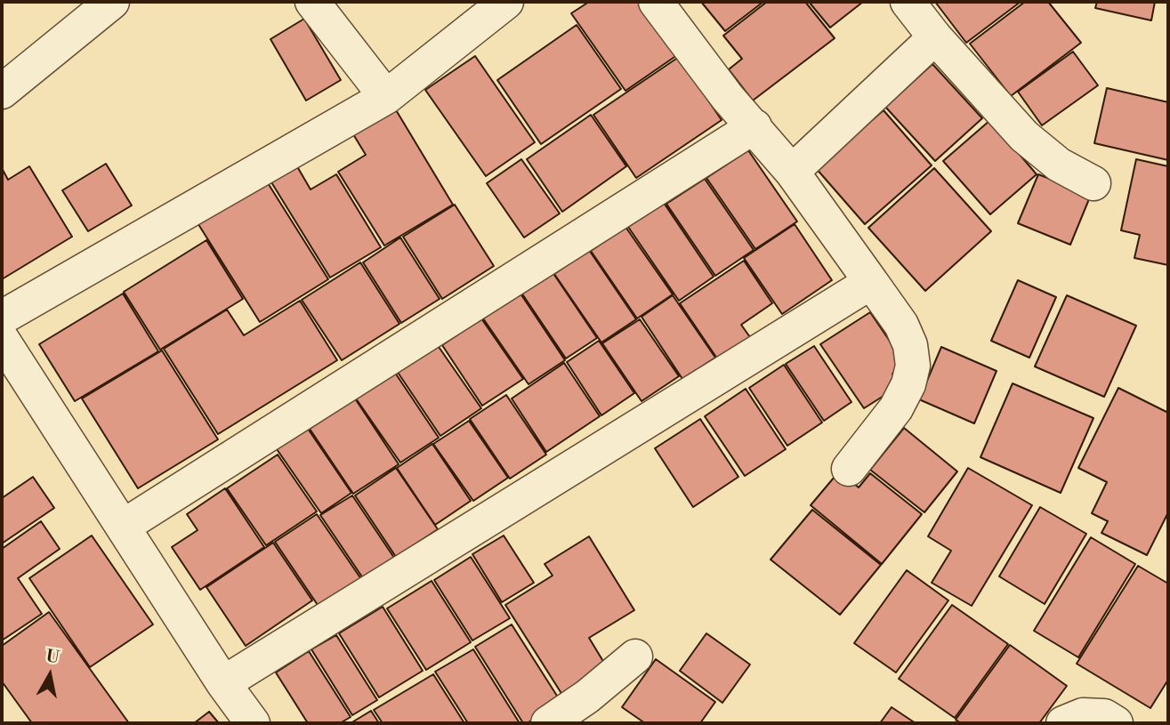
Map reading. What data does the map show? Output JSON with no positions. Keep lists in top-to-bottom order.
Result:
{
  "north": "top"
}
